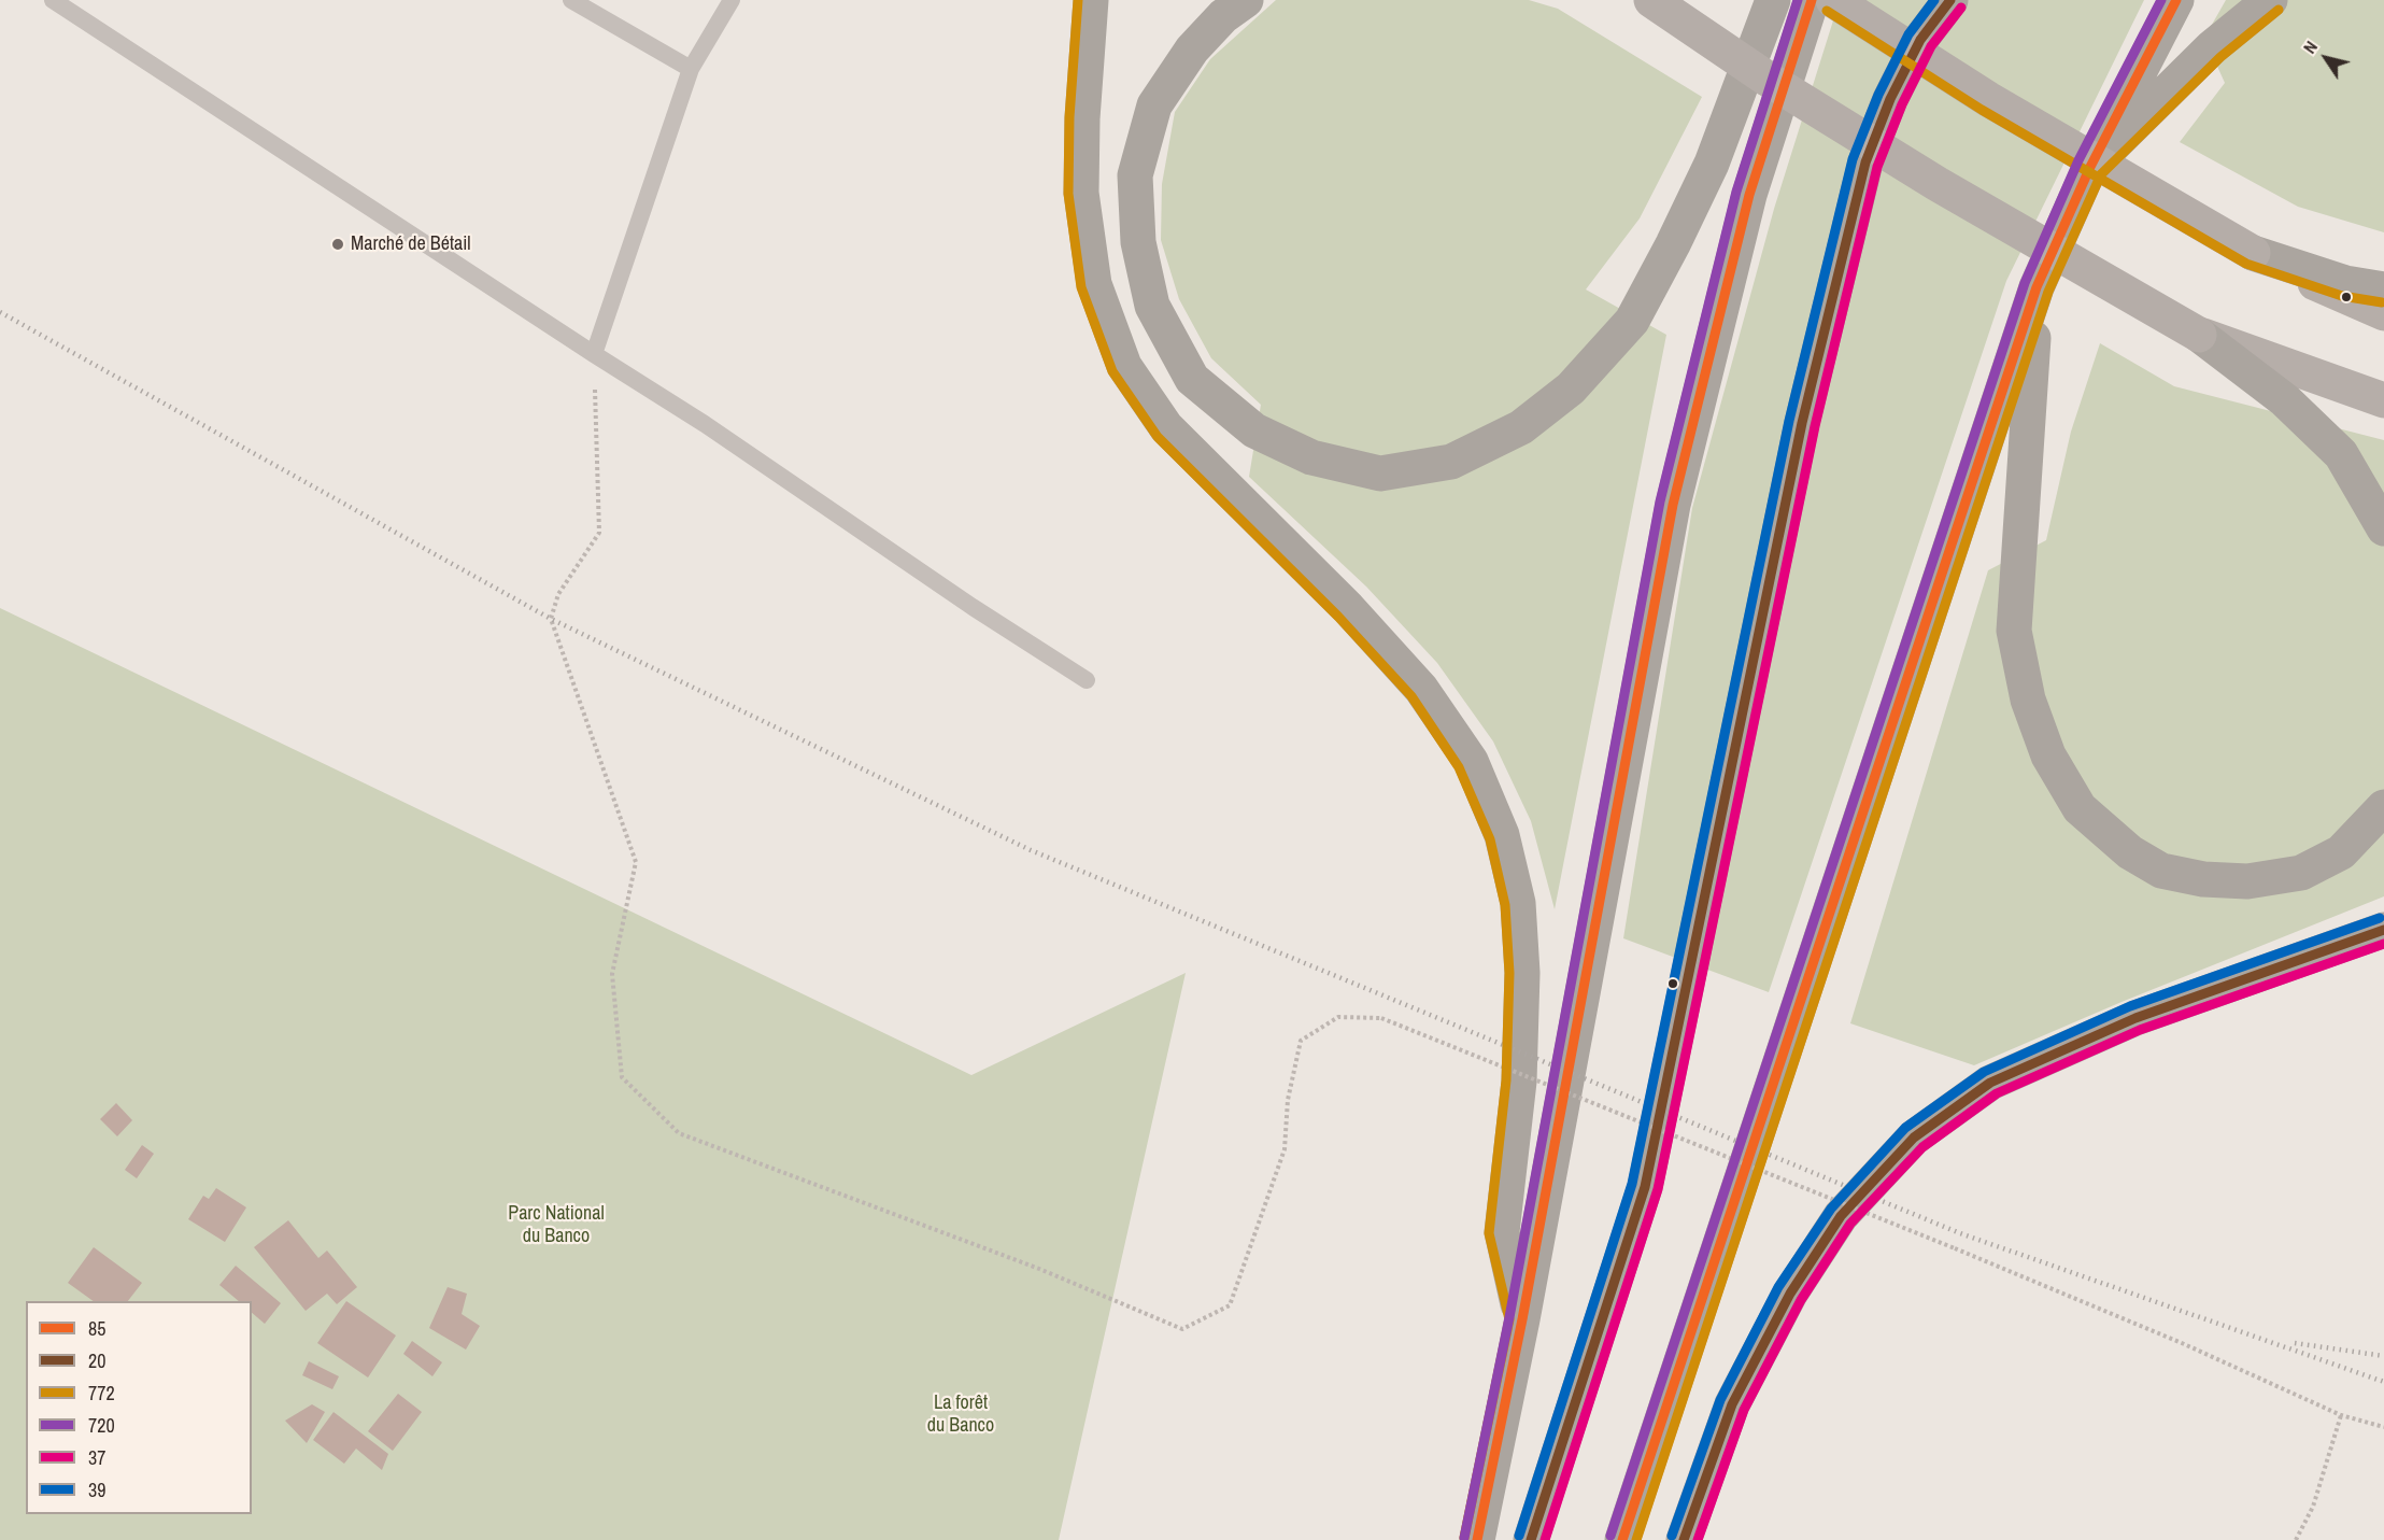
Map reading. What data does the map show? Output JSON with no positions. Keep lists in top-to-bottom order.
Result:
{
  "parks": ["Parc National du Banco", "La forêt du Banco"],
  "places": ["Marché de Bétail"],
  "lines": [
    "transit line 85",
    "transit line 20",
    "transit line 772",
    "transit line 720",
    "transit line 39",
    "transit line 37"
  ],
  "legend": [
    "85",
    "20",
    "772",
    "720",
    "37",
    "39"
  ],
  "north": "top left"
}
